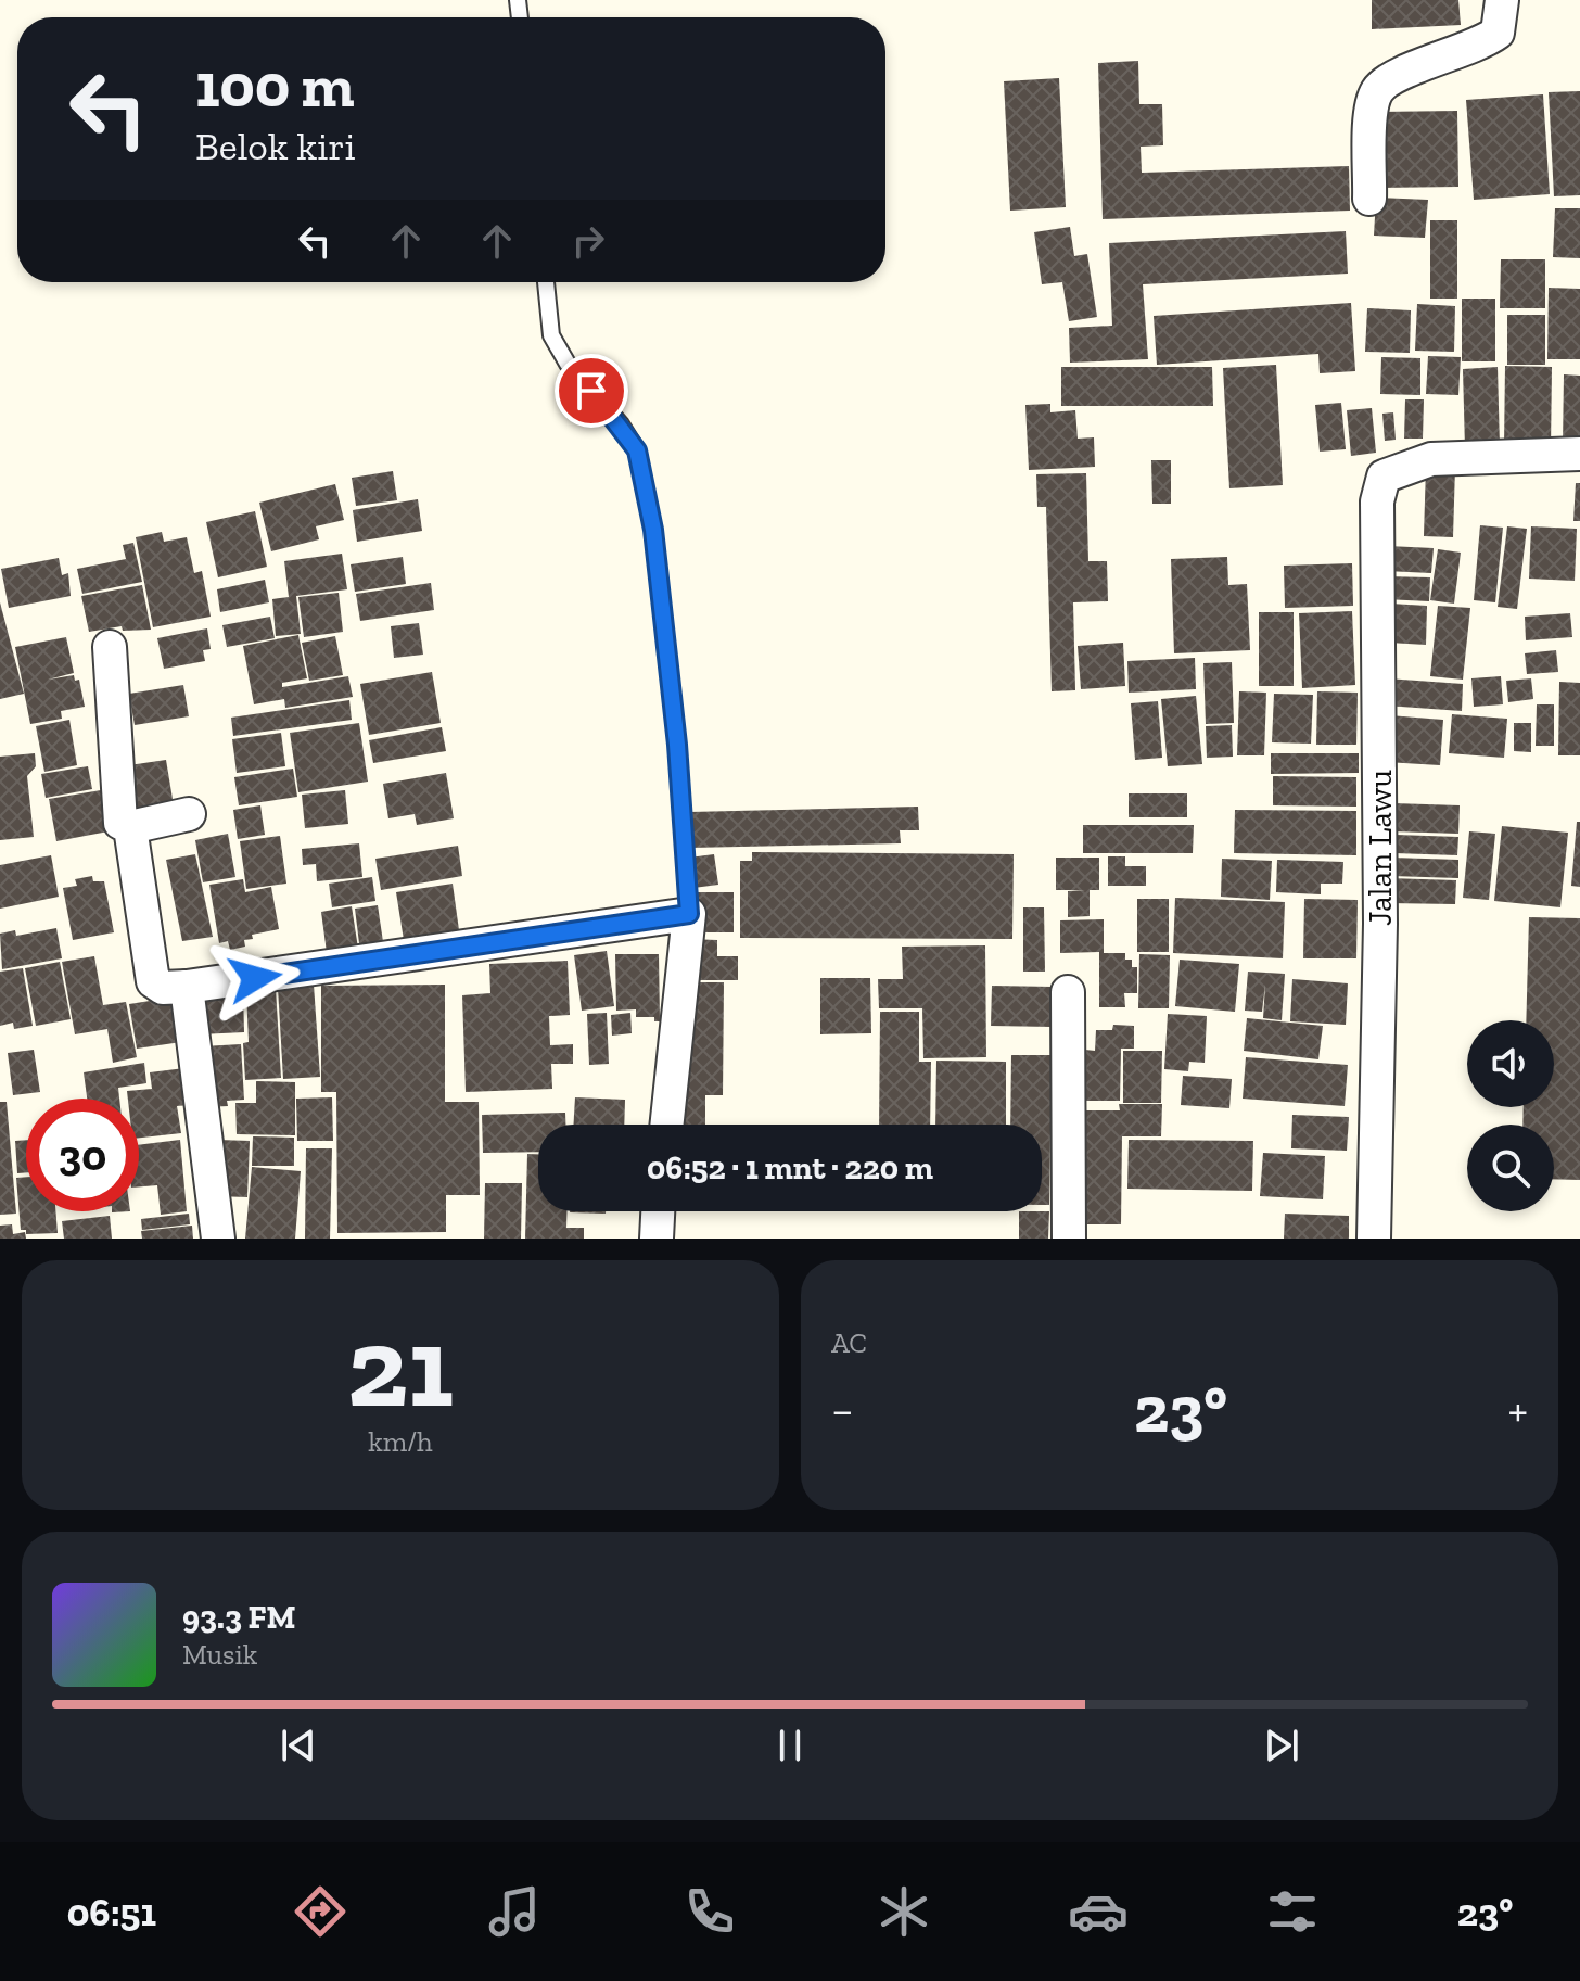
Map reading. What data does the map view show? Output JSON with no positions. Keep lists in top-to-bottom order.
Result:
{
  "streets": {
    "street": ["Jalan Lawu"]
  },
  "page": {
    "turn": ["100 m", "Belok kiri"],
    "limit": "30",
    "trip": "06:52 · 1 mnt · 220 m",
    "tile": [
      ["21", "km/h"],
      "AC"
    ],
    "heat": ["−", "23°", "+"],
    "song": ["93.3 FM", "Musik"],
    "tabs": ["06:51", "23°"]
  }
}
